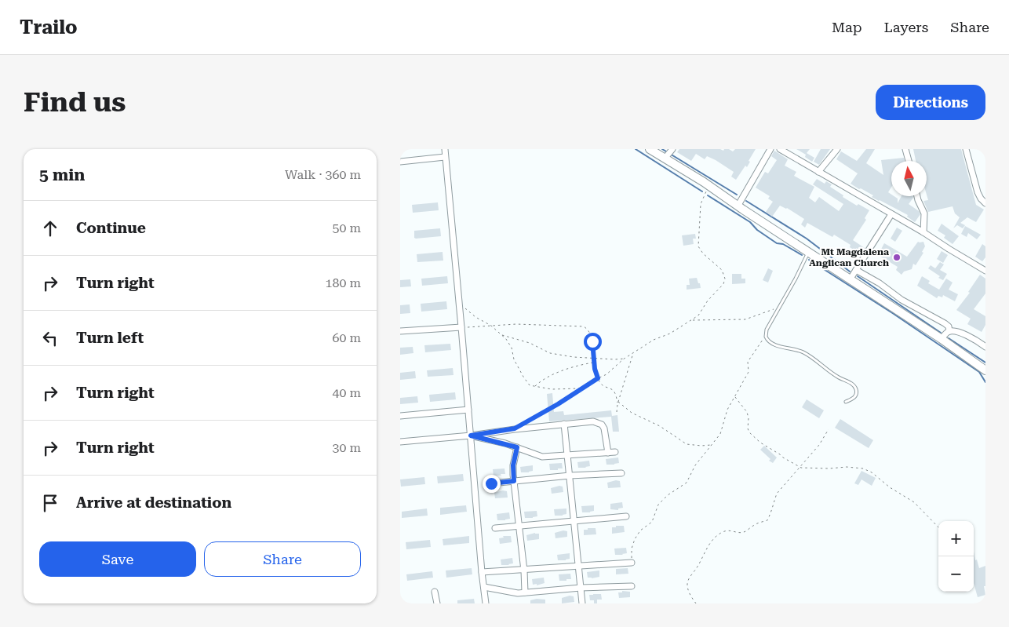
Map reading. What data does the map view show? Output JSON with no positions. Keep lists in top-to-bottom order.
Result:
{
  "places": ["Mt Magdalena Anglican Church"],
  "north": "top",
  "page": {
    "header": "Trailo",
    "nav": ["Map", "Layers", "Share"],
    "buttons": [
      "Directions",
      ["Save", "Share"]
    ],
    "title": "Find us",
    "heading": ["5 min", "Walk · 360 m"],
    "list": [
      ["Continue", "50 m"],
      ["Turn right", "180 m"],
      ["Turn left", "60 m"],
      ["Turn right", "40 m"],
      ["Turn right", "30 m"],
      "Arrive at destination"
    ],
    "map_buttons": ["+", "−"]
  }
}
